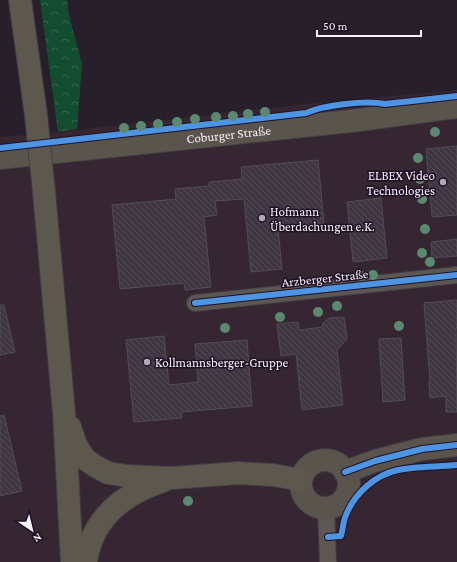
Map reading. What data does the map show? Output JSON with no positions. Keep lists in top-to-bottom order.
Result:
{
  "streets": {
    "main road": ["Coburger Straße"],
    "street": ["Arzberger Straße"]
  },
  "places": ["ELBEX Video Technologies", "Hofmann Überdachungen e.K.", "Kollmannsberger-Gruppe"],
  "scale_bar": "50 m",
  "north": "bottom right"
}
